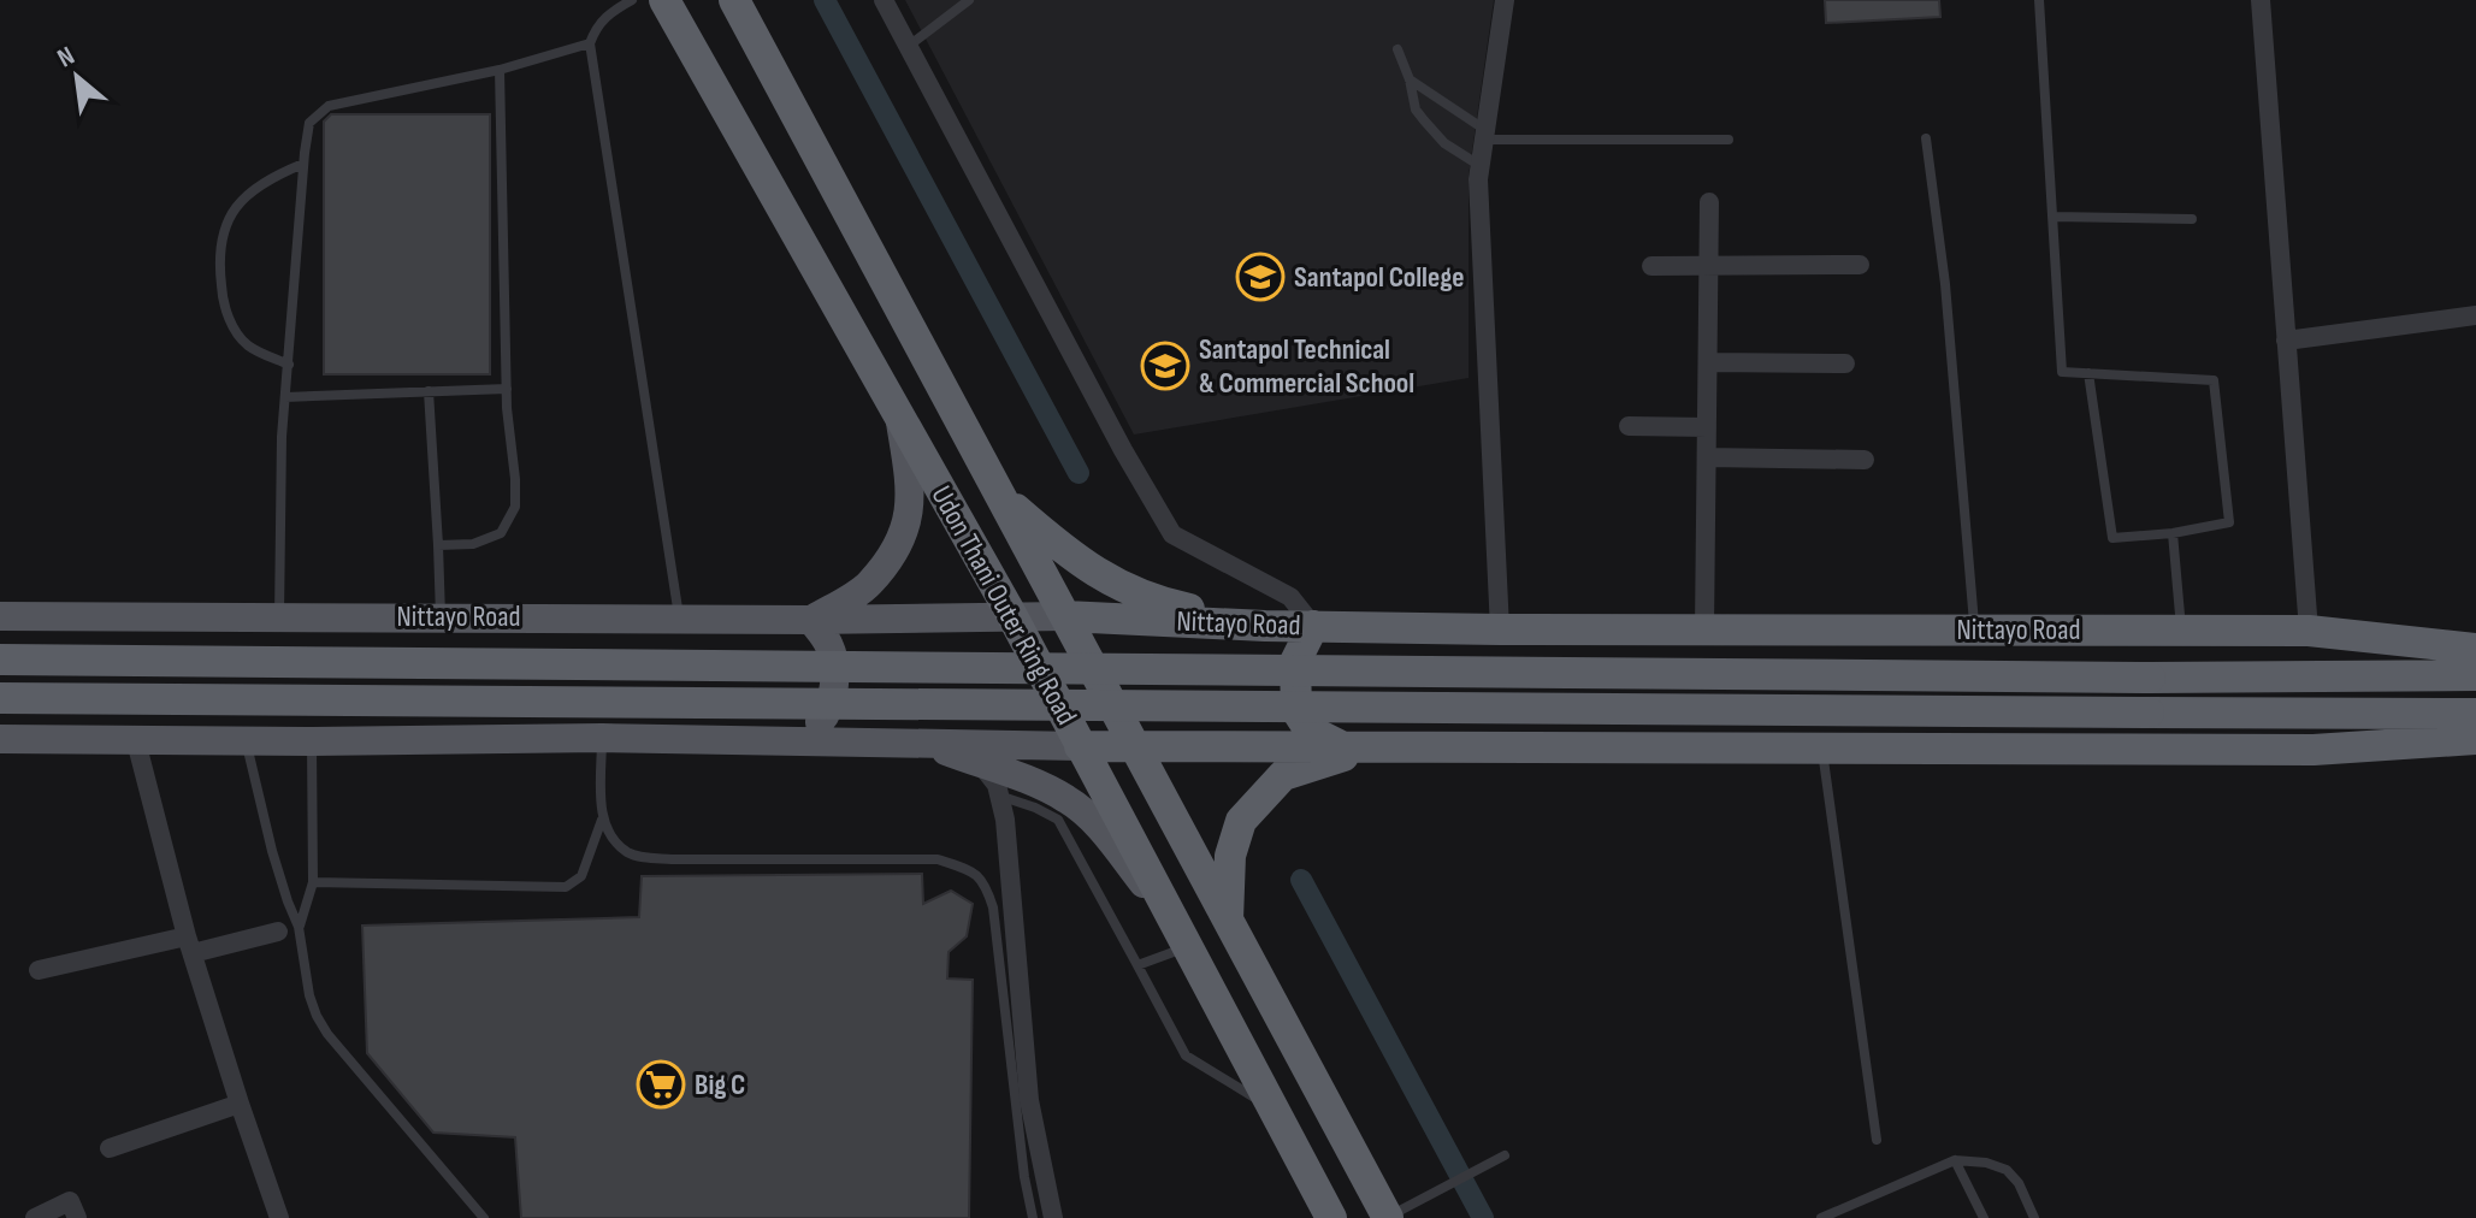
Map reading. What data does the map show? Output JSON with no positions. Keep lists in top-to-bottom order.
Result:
{
  "streets": {
    "highway": ["Udon Thani Outer Ring Road", "Nittayo Road"]
  },
  "crossings": [
    ["Udon Thani Outer Ring Road", "Nittayo Road"]
  ],
  "places": {
    "school or university": ["Santapol College", "Santapol Technical & Commercial School"],
    "supermarket": ["Big C"]
  },
  "north": "top left"
}
